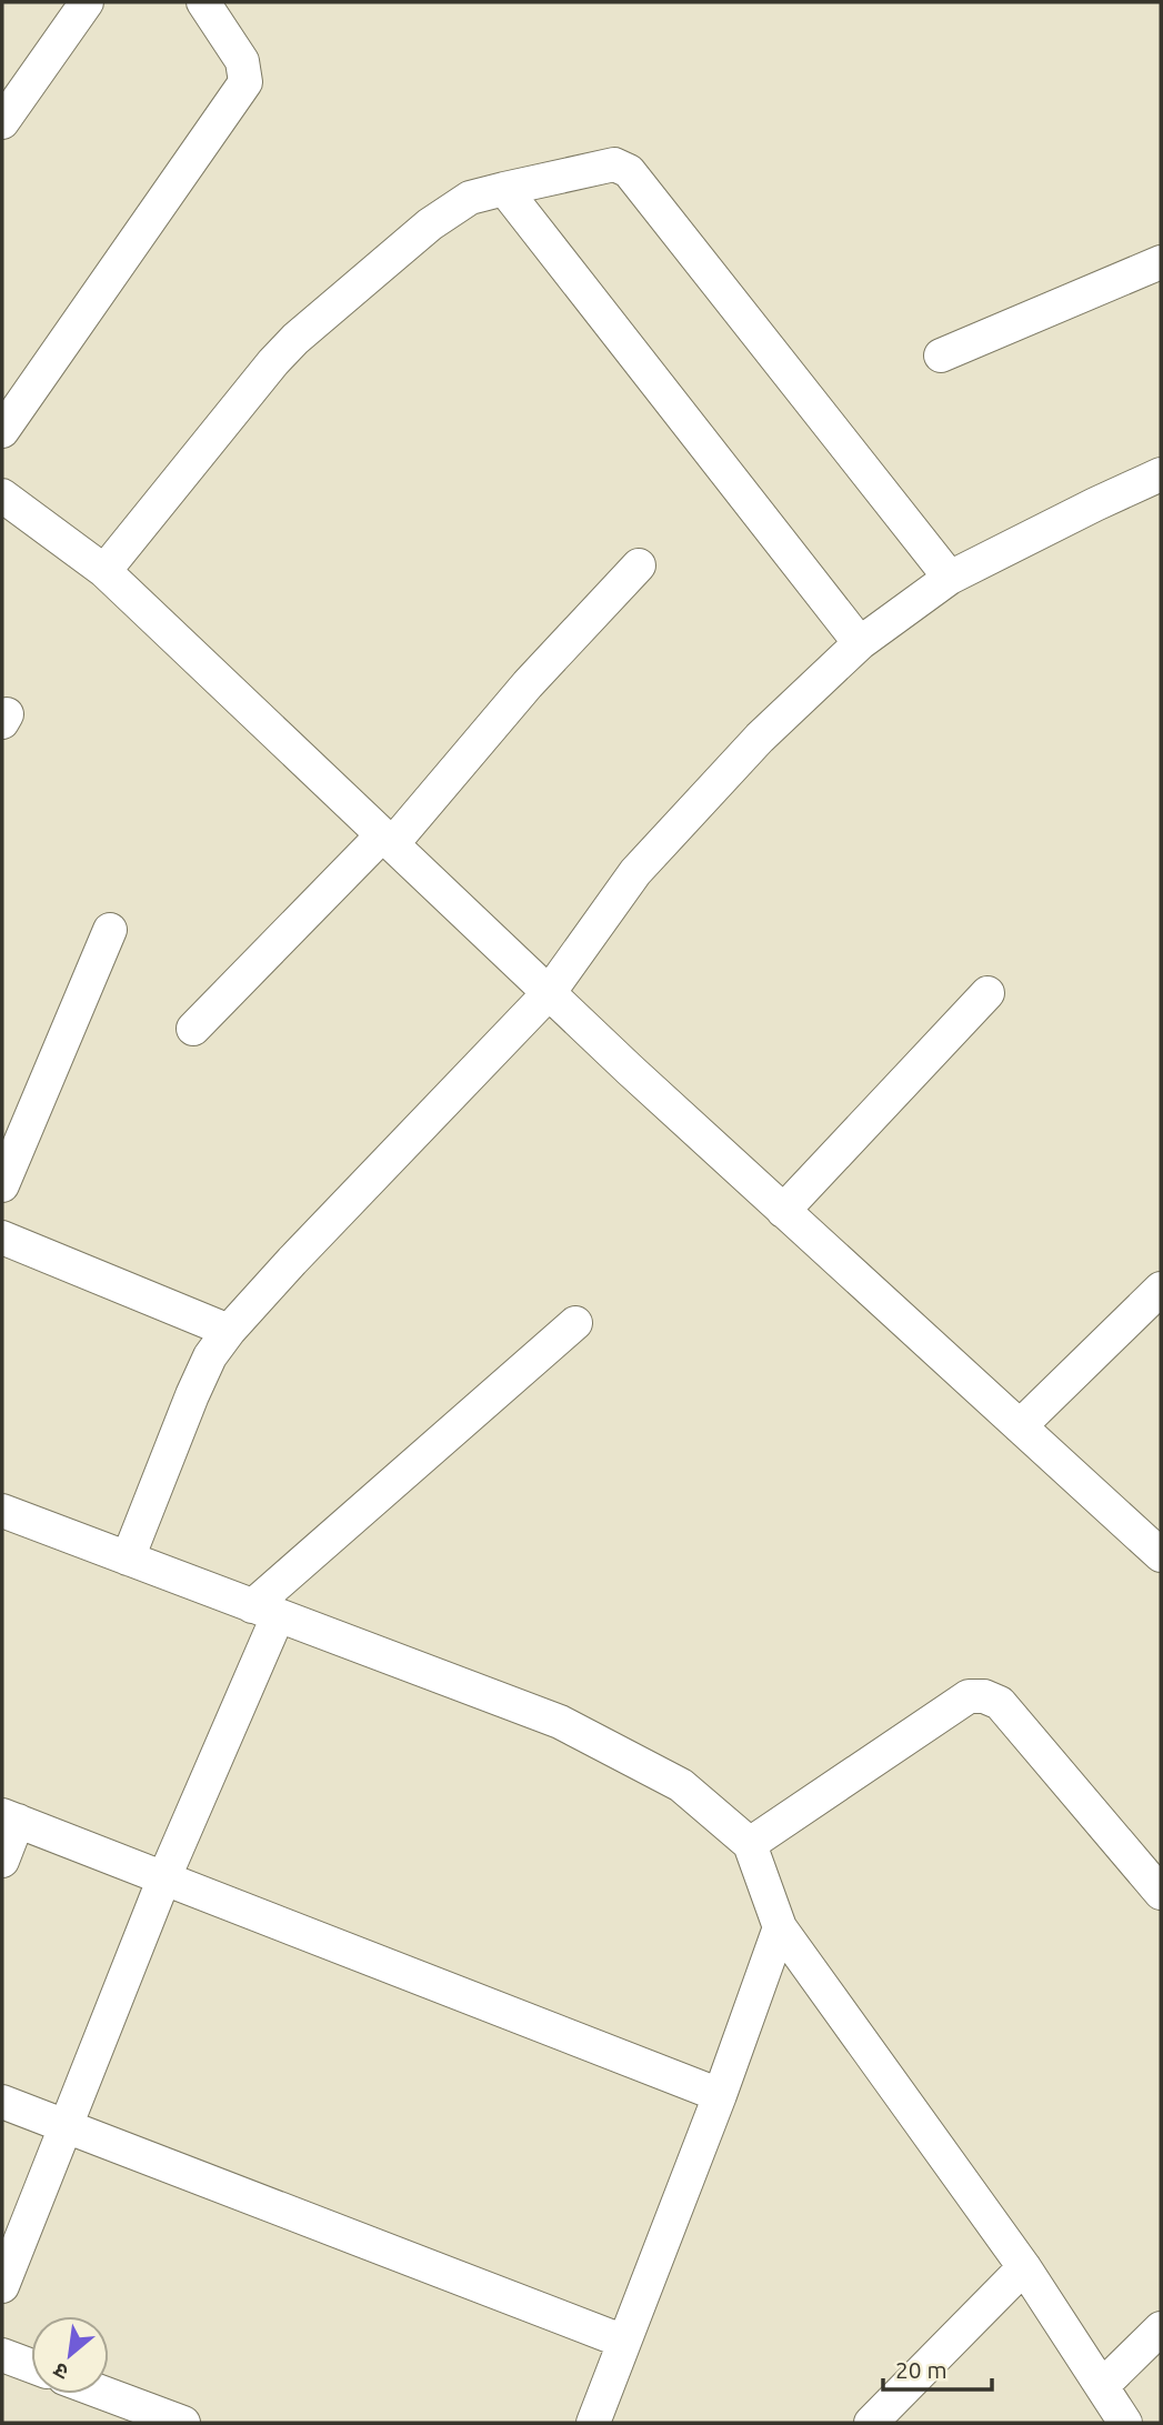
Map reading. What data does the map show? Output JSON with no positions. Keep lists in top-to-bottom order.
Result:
{
  "scale_bar": "20 m",
  "north": "bottom left"
}
